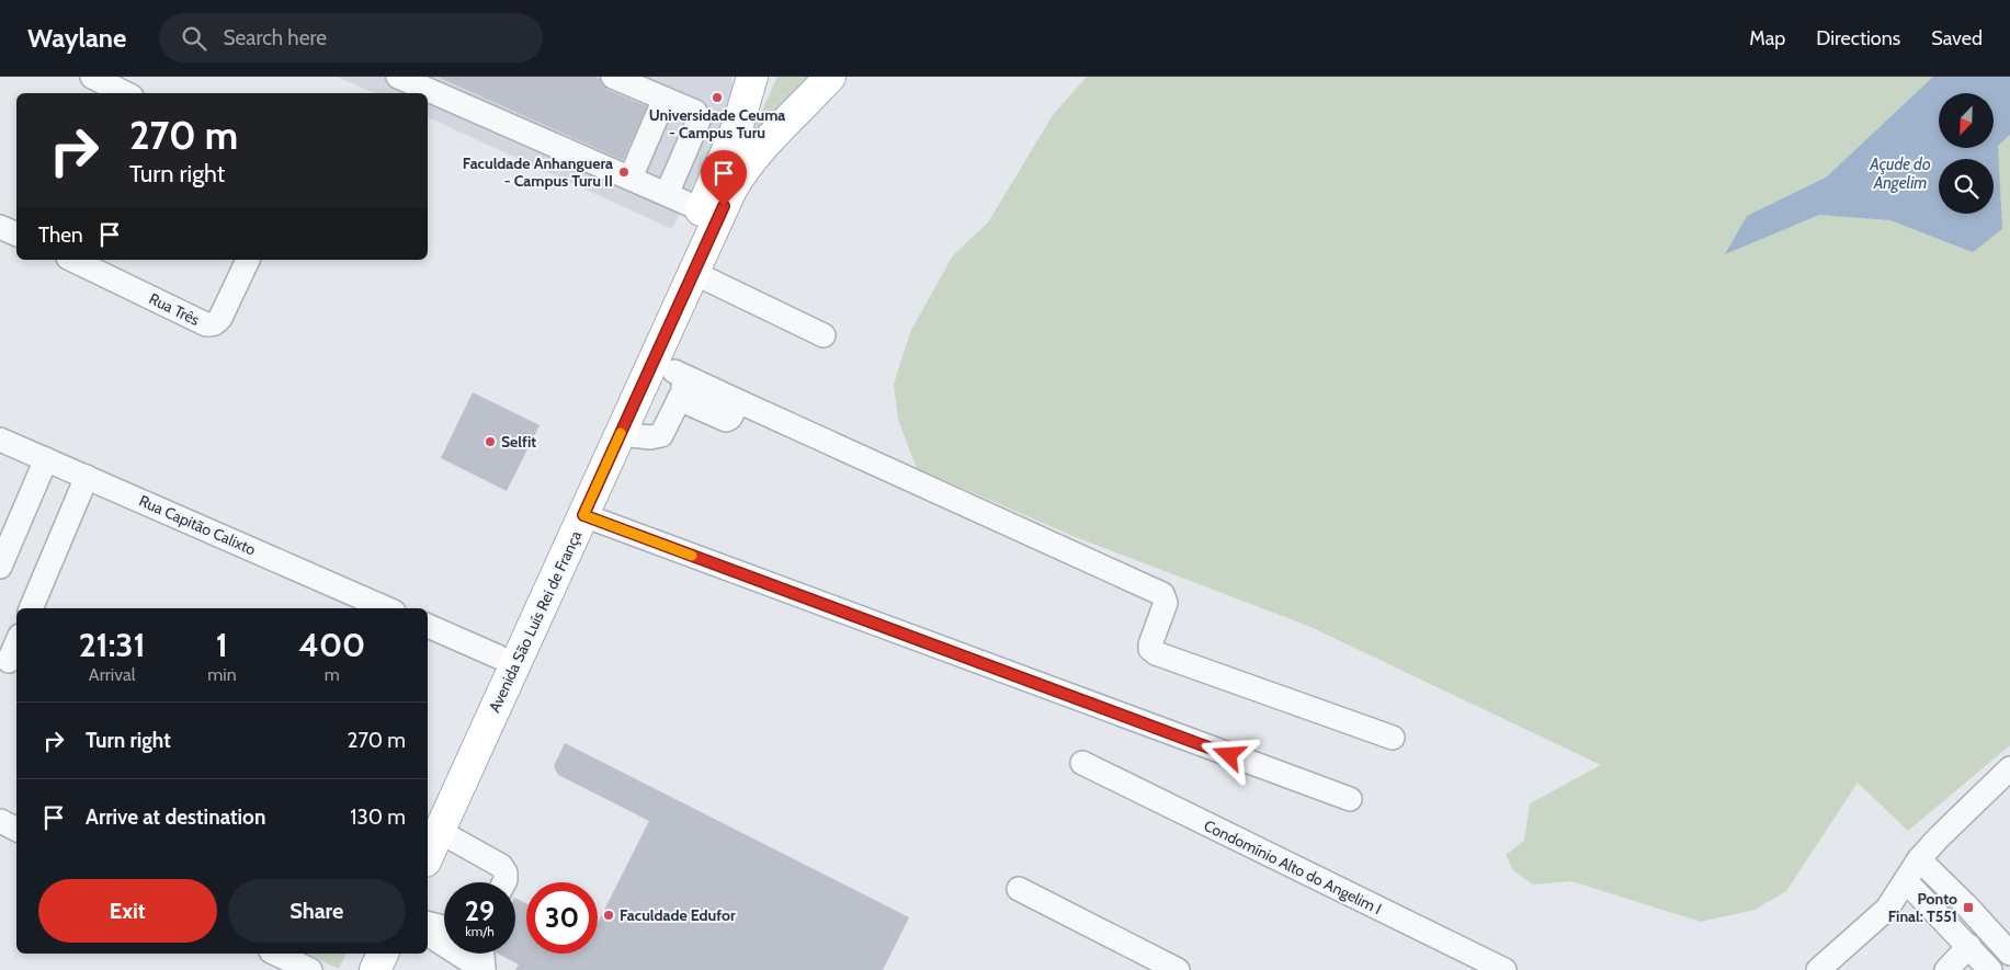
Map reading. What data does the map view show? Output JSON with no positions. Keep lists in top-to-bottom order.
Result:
{
  "streets": {
    "main road": ["Avenida São Luís Rei de França"],
    "street": ["Rua Três", "Rua Capitão Calixto", "Condomínio Alto do Angelim I"]
  },
  "water": ["Açude do Angelim"],
  "places": {
    "other": [
      "Universidade Ceuma - Campus Turu",
      "Faculdade Anhanguera - Campus Turu II",
      "Selfit",
      "Faculdade Edufor"
    ],
    "transit": ["Ponto Final: T551"]
  },
  "north": "bottom left",
  "page": {
    "header": "Waylane",
    "search": "Search here",
    "nav": ["Map", "Directions", "Saved"],
    "turn": ["270 m", "Turn right"],
    "then": "Then",
    "eta": [
      "21:31",
      "Arrival",
      "1",
      "min",
      "400",
      "m"
    ],
    "list": [
      {
        "name": "Turn right",
        "value": "270 m"
      },
      {
        "name": "Arrive at destination",
        "value": "130 m"
      }
    ],
    "buttons": ["Exit", "Share"],
    "speed": "29 km/h",
    "limit": "30"
  }
}
